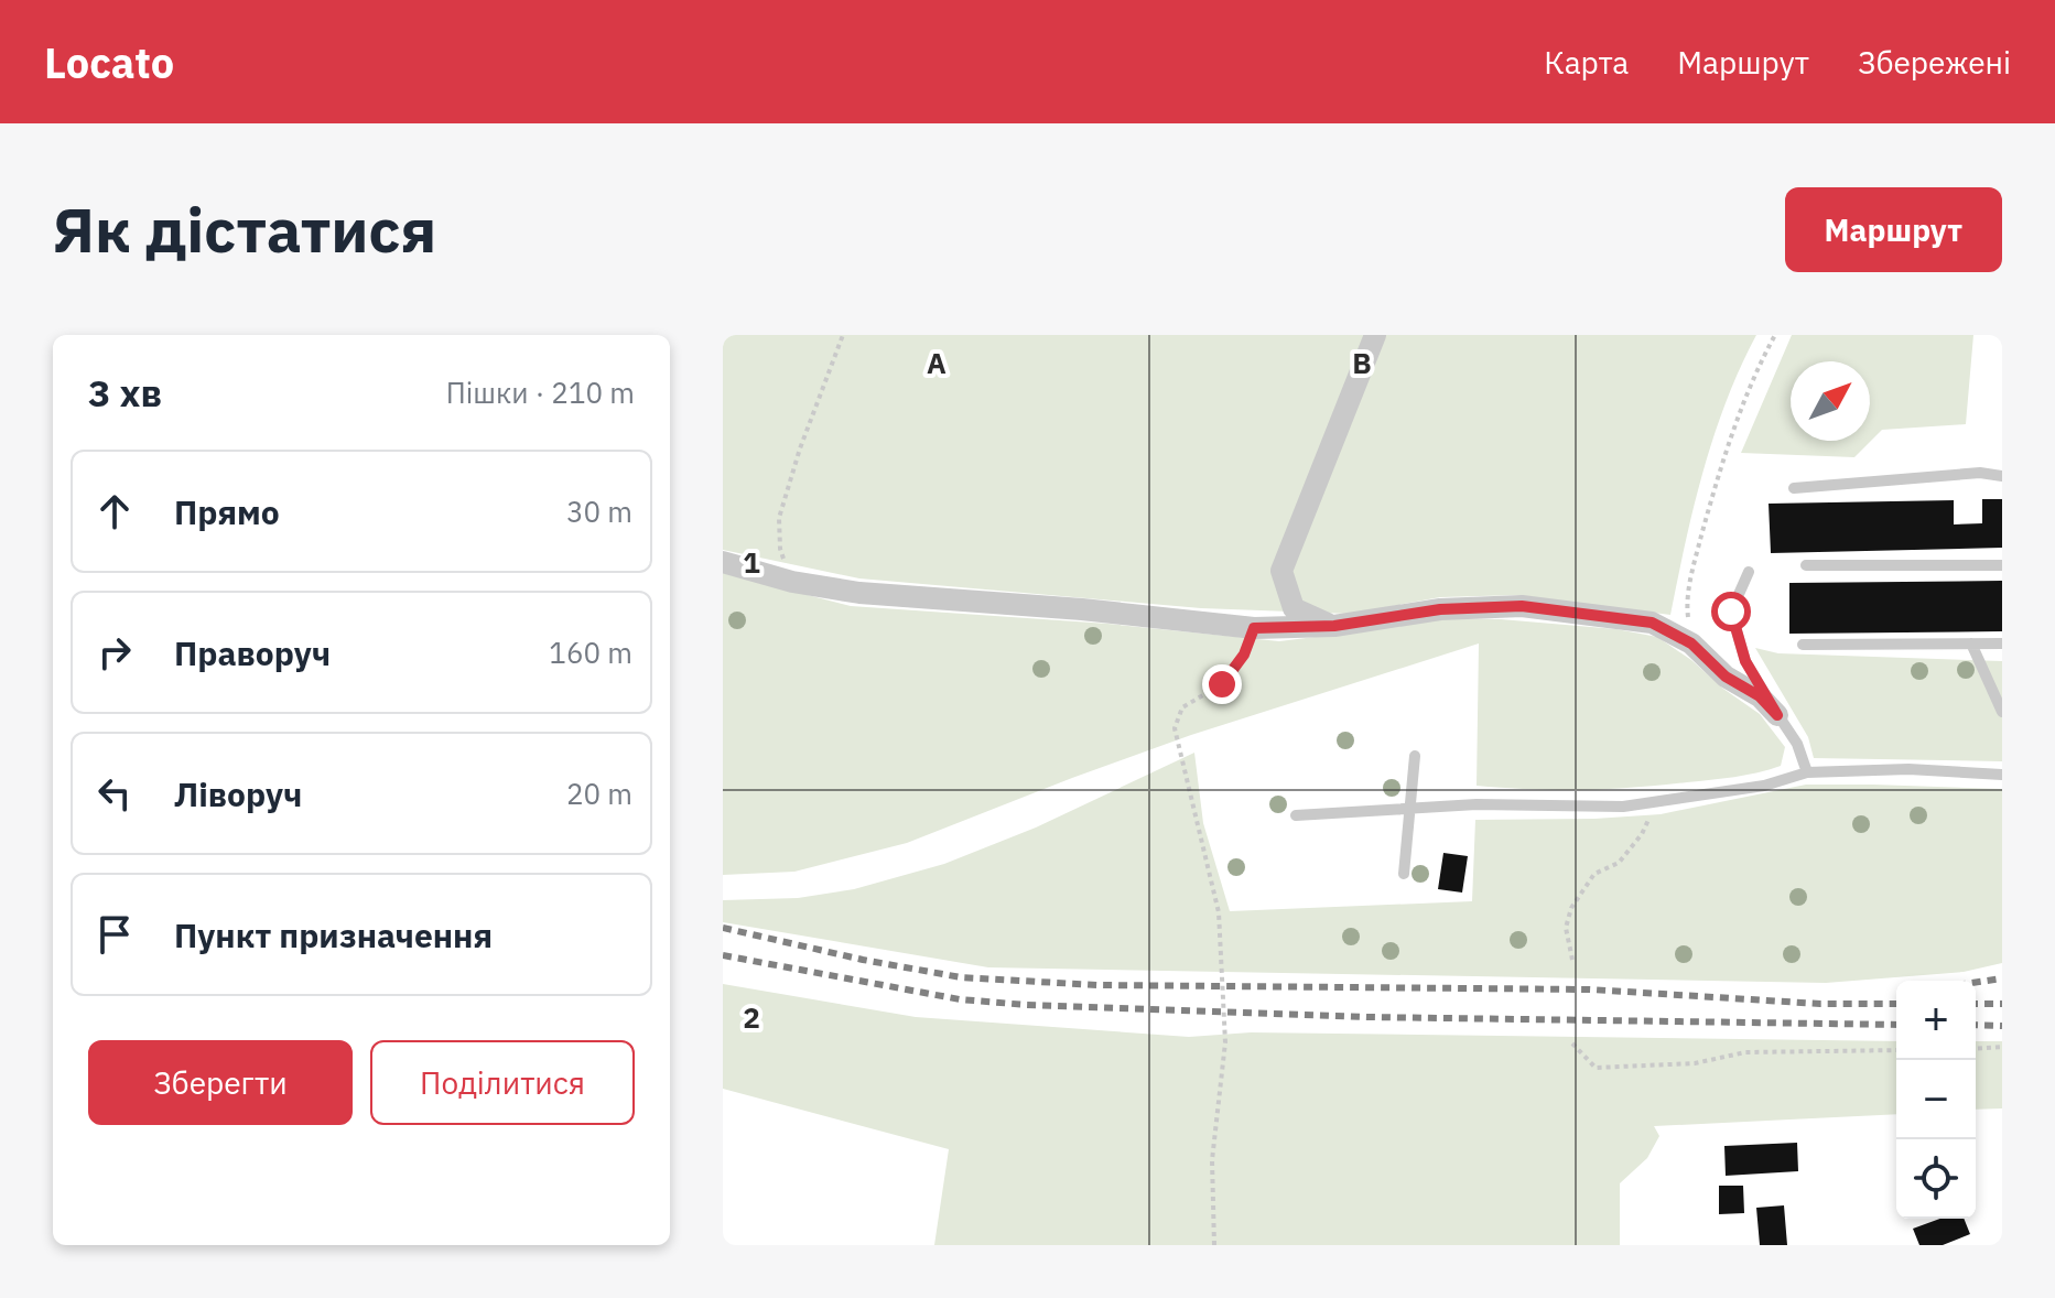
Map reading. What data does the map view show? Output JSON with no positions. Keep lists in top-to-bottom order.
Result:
{
  "north": "top right",
  "page": {
    "header": "Locato",
    "nav": ["Карта", "Маршрут", "Збережені"],
    "buttons": [
      "Маршрут",
      ["Зберегти", "Поділитися"]
    ],
    "title": "Як дістатися",
    "heading": ["3 хв", "Пішки · 210 m"],
    "list": [
      ["Прямо", "30 m"],
      ["Праворуч", "160 m"],
      ["Ліворуч", "20 m"],
      "Пункт призначення"
    ],
    "map_buttons": ["+", "−"]
  },
  "grid": {
    "columns": ["A", "B"],
    "rows": ["1", "2"]
  }
}
